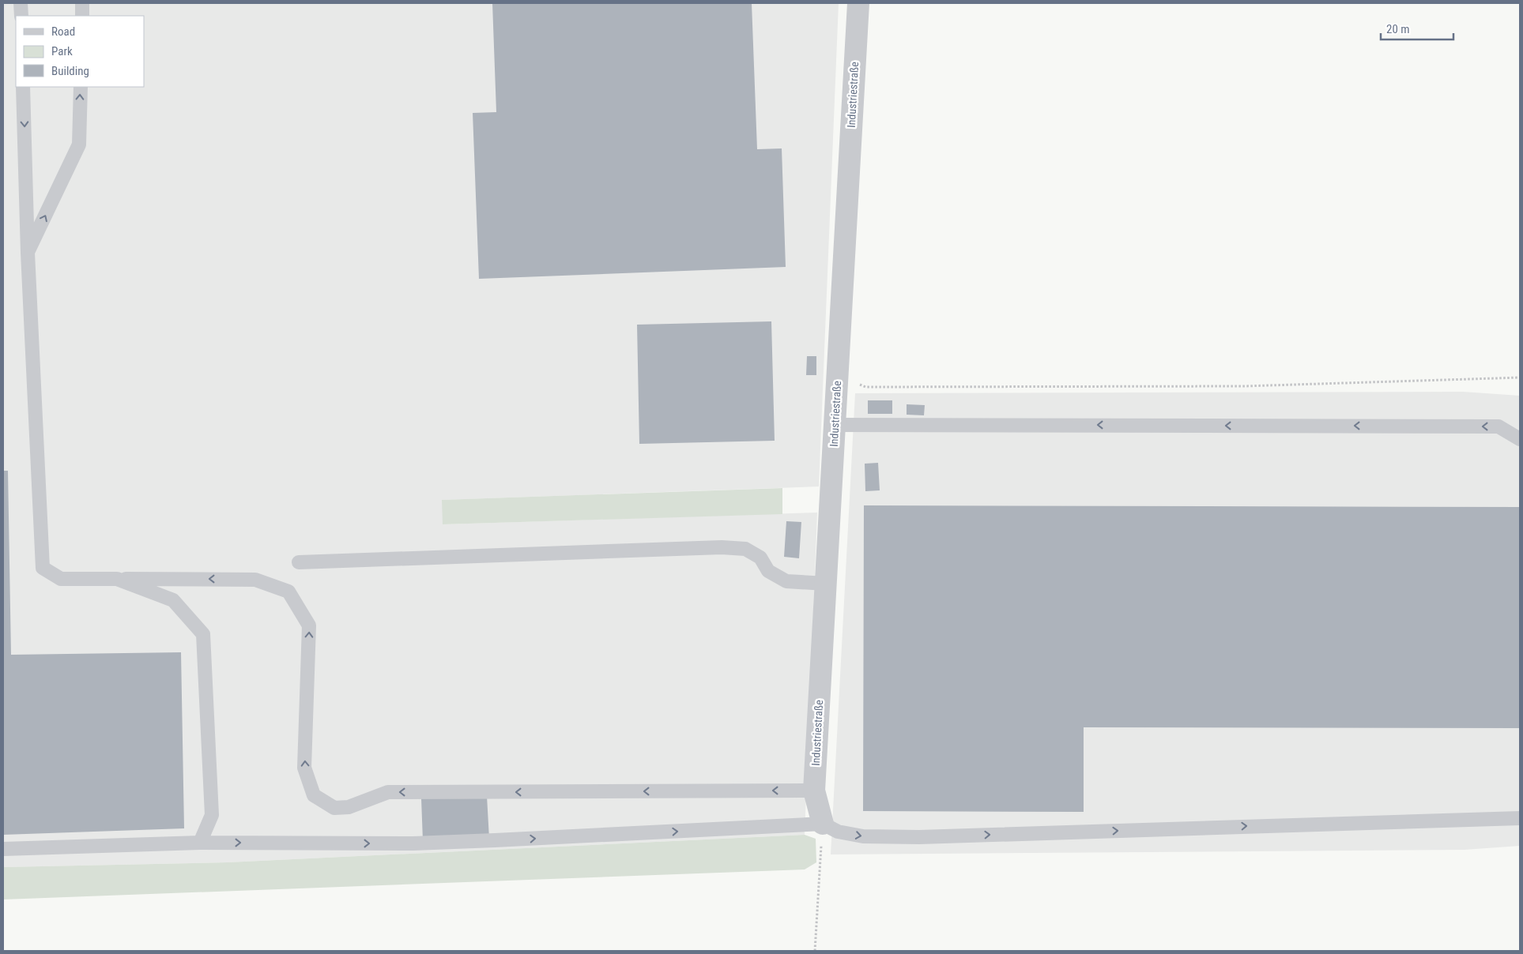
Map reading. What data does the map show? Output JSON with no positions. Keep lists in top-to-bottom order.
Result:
{
  "streets": {
    "street": ["Industriestraße"]
  },
  "legend": ["Road", "Park", "Building"],
  "scale_bar": "20 m"
}
